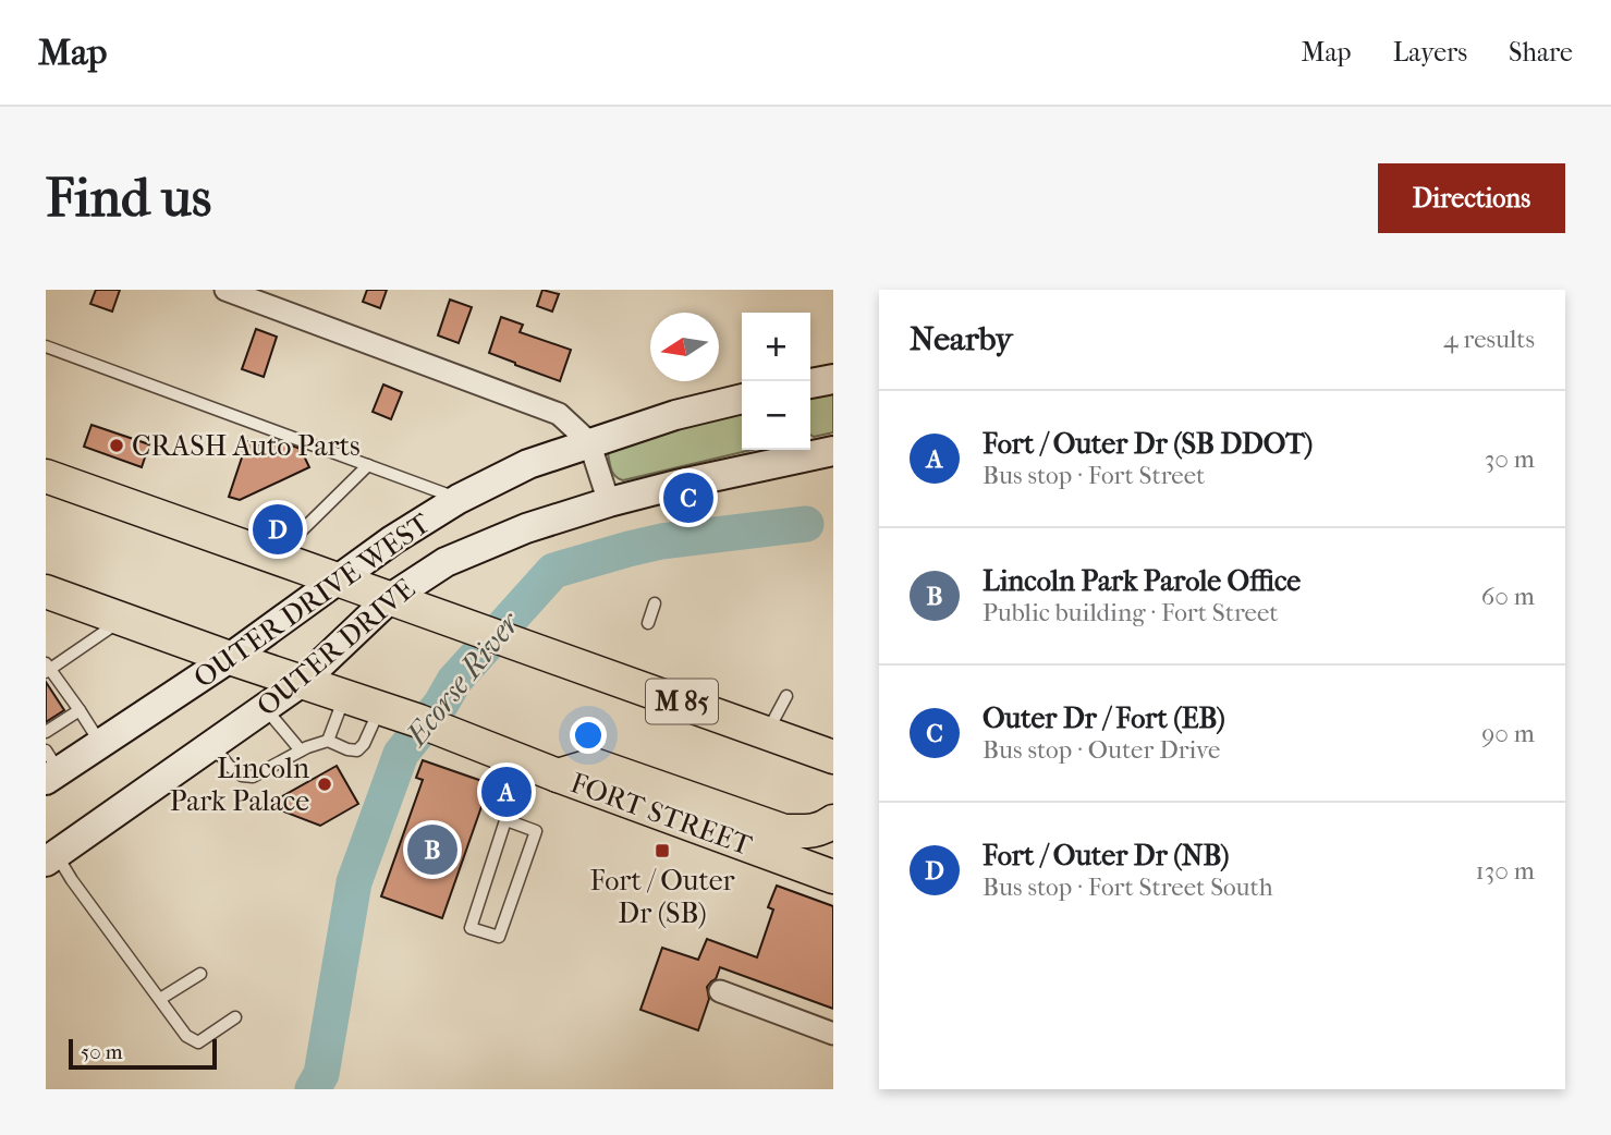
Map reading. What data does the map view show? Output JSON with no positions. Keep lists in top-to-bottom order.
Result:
{
  "streets": {
    "main road": [
      "OUTER DRIVE WEST",
      "OUTER DRIVE",
      "M 85",
      "FORT STREET"
    ]
  },
  "crossings": [
    ["OUTER DRIVE WEST", "M 85"],
    ["OUTER DRIVE WEST", "FORT STREET"],
    ["OUTER DRIVE", "M 85"],
    ["OUTER DRIVE", "FORT STREET"]
  ],
  "water": ["Ecorse River"],
  "places": {
    "other": ["CRASH Auto Parts", "Lincoln Park Palace"],
    "transit": ["Fort / Outer Dr (SB)"]
  },
  "scale_bar": "50 m",
  "north": "left",
  "page": {
    "header": "Map",
    "nav": ["Map", "Layers", "Share"],
    "buttons": "Directions",
    "title": "Find us",
    "heading": ["Nearby", "4 results"],
    "map_buttons": ["+", "−"],
    "list": [
      {
        "mark": "A",
        "name": "Fort / Outer Dr (SB DDOT)",
        "note": "Bus stop · Fort Street",
        "value": "30 m"
      },
      {
        "mark": "B",
        "name": "Lincoln Park Parole Office",
        "note": "Public building · Fort Street",
        "value": "60 m"
      },
      {
        "mark": "C",
        "name": "Outer Dr / Fort (EB)",
        "note": "Bus stop · Outer Drive",
        "value": "90 m"
      },
      {
        "mark": "D",
        "name": "Fort / Outer Dr (NB)",
        "note": "Bus stop · Fort Street South",
        "value": "130 m"
      }
    ],
    "pins": [
      "C",
      "D",
      "A",
      "B"
    ],
    "scale": "50 m"
  }
}
